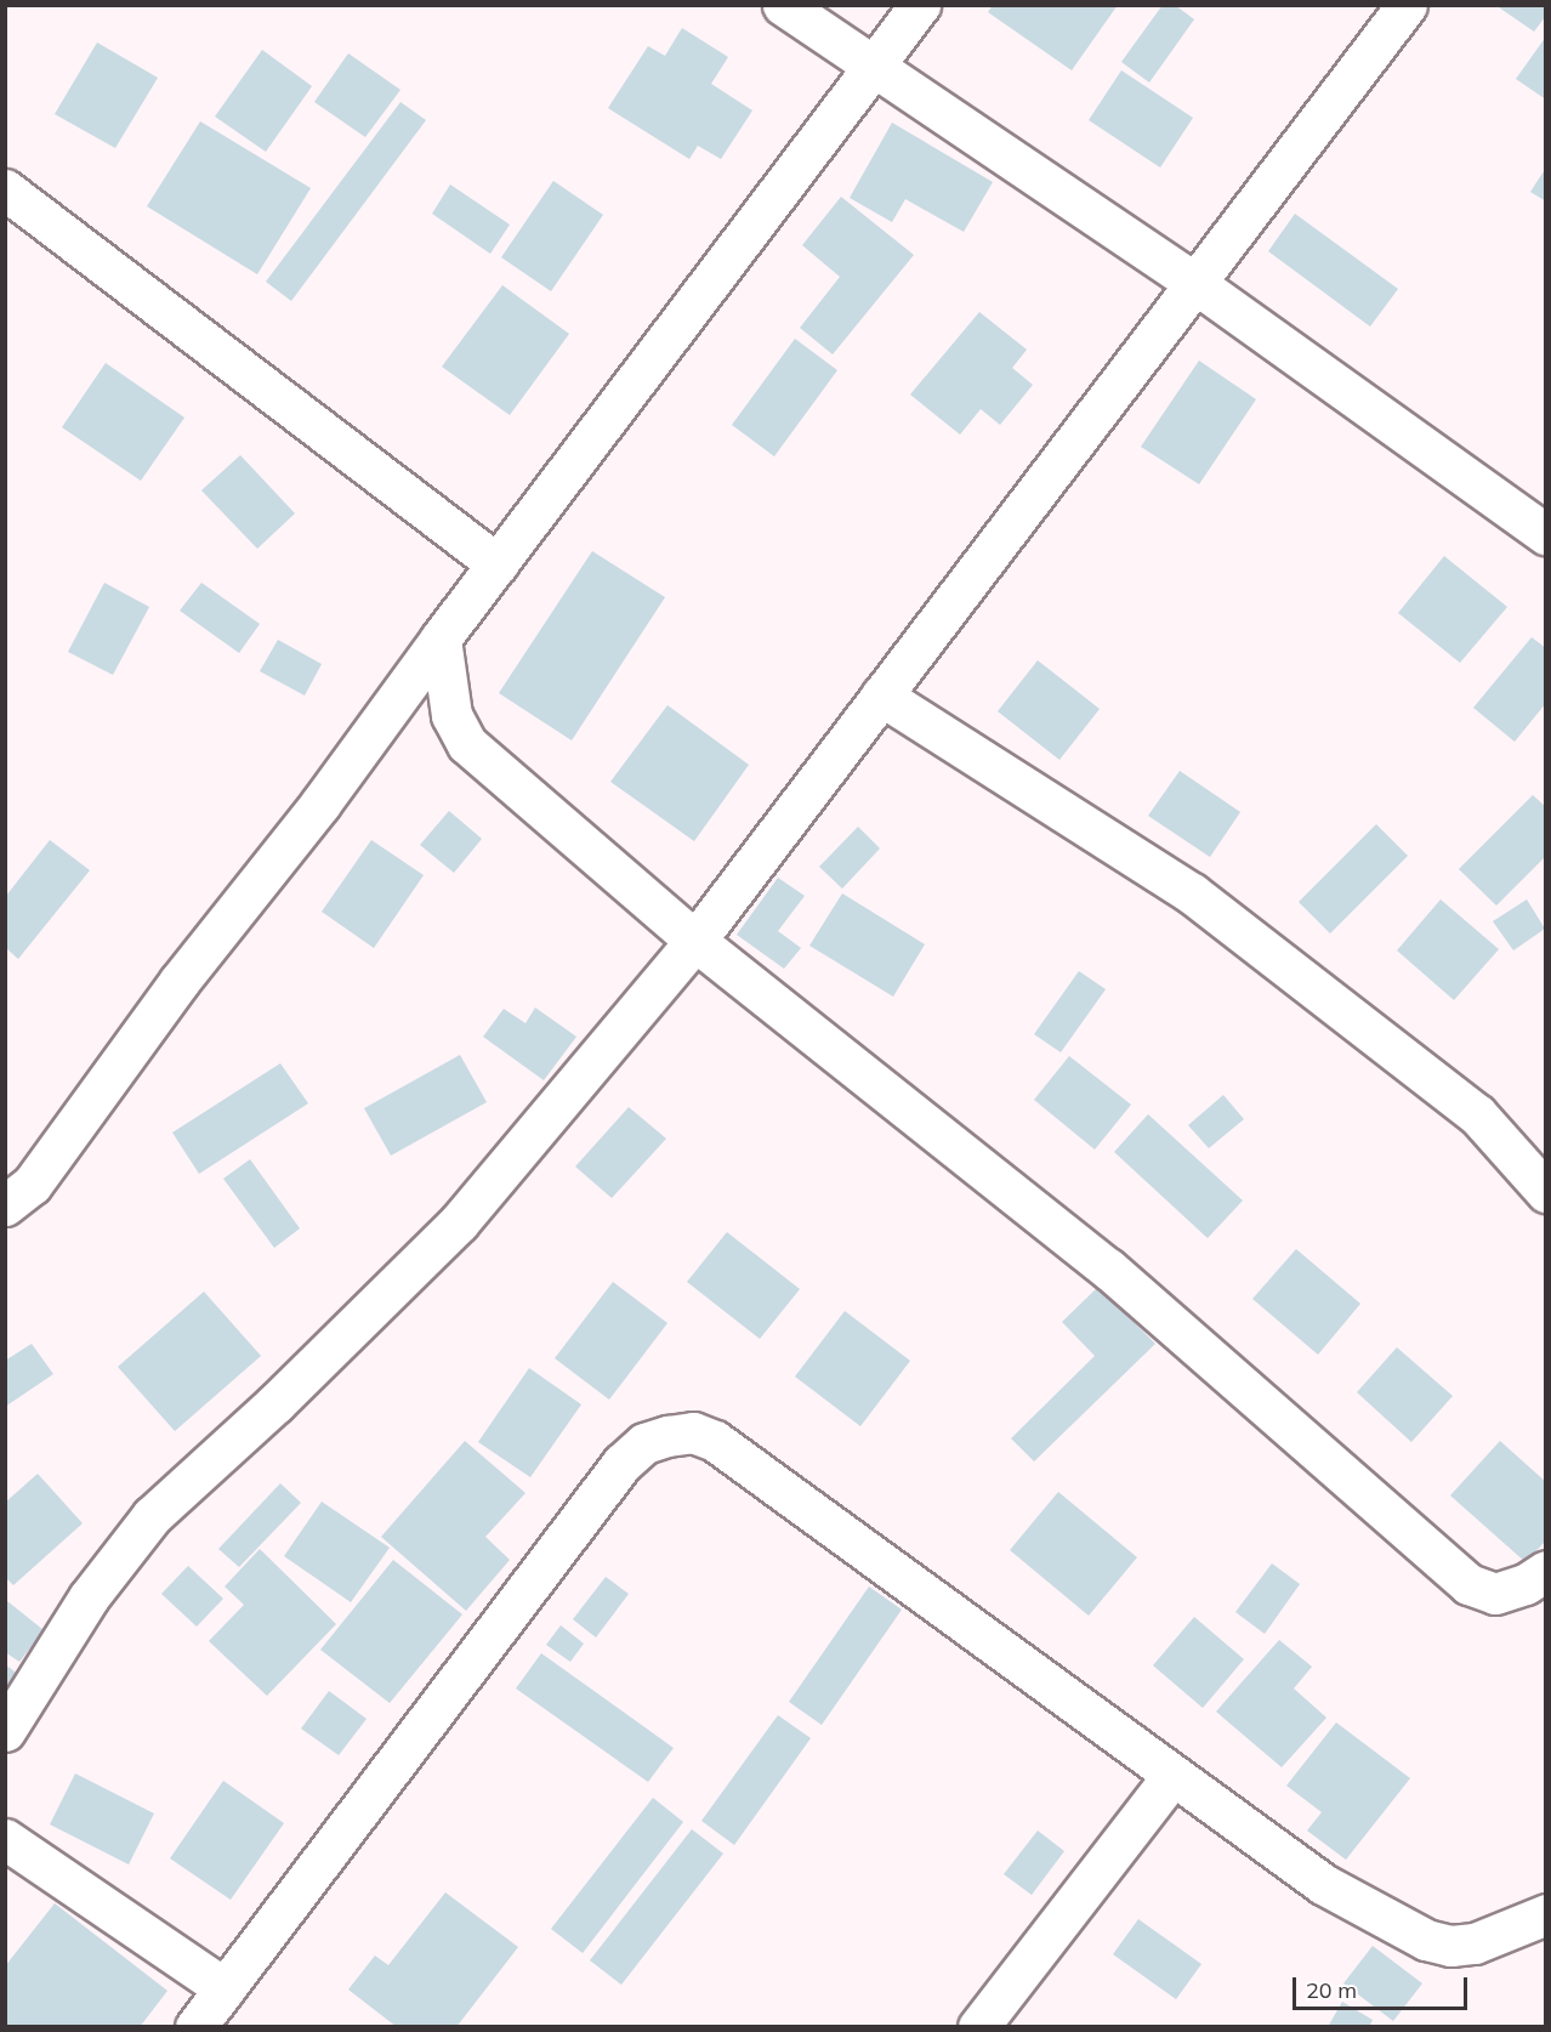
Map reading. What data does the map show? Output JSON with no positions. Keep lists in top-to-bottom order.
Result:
{
  "scale_bar": "20 m"
}
